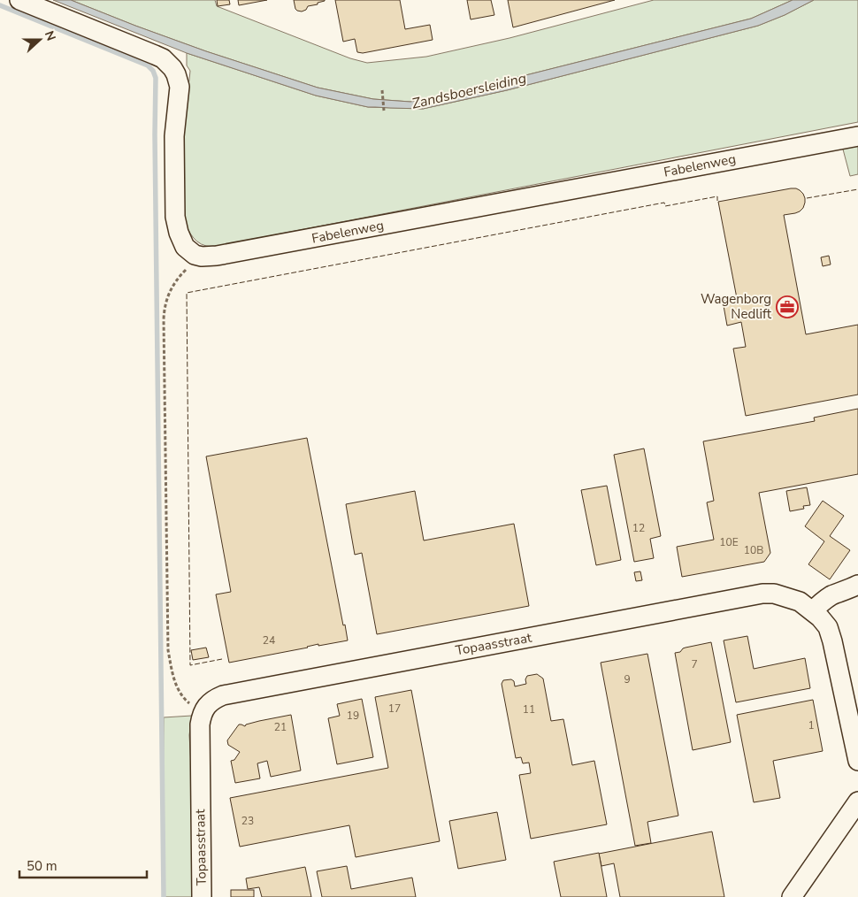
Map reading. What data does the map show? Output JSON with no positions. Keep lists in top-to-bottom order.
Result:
{
  "streets": {
    "street": ["Fabelenweg", "Topaasstraat"]
  },
  "water": ["Zandsboersleiding"],
  "places": {
    "office": ["Wagenborg Nedlift"]
  },
  "house_numbers": [
    "12",
    "10E",
    "10B",
    "24",
    "7",
    "9",
    "17",
    "11",
    "19",
    "1",
    "21",
    "23"
  ],
  "scale_bar": "50 m",
  "north": "right"
}
